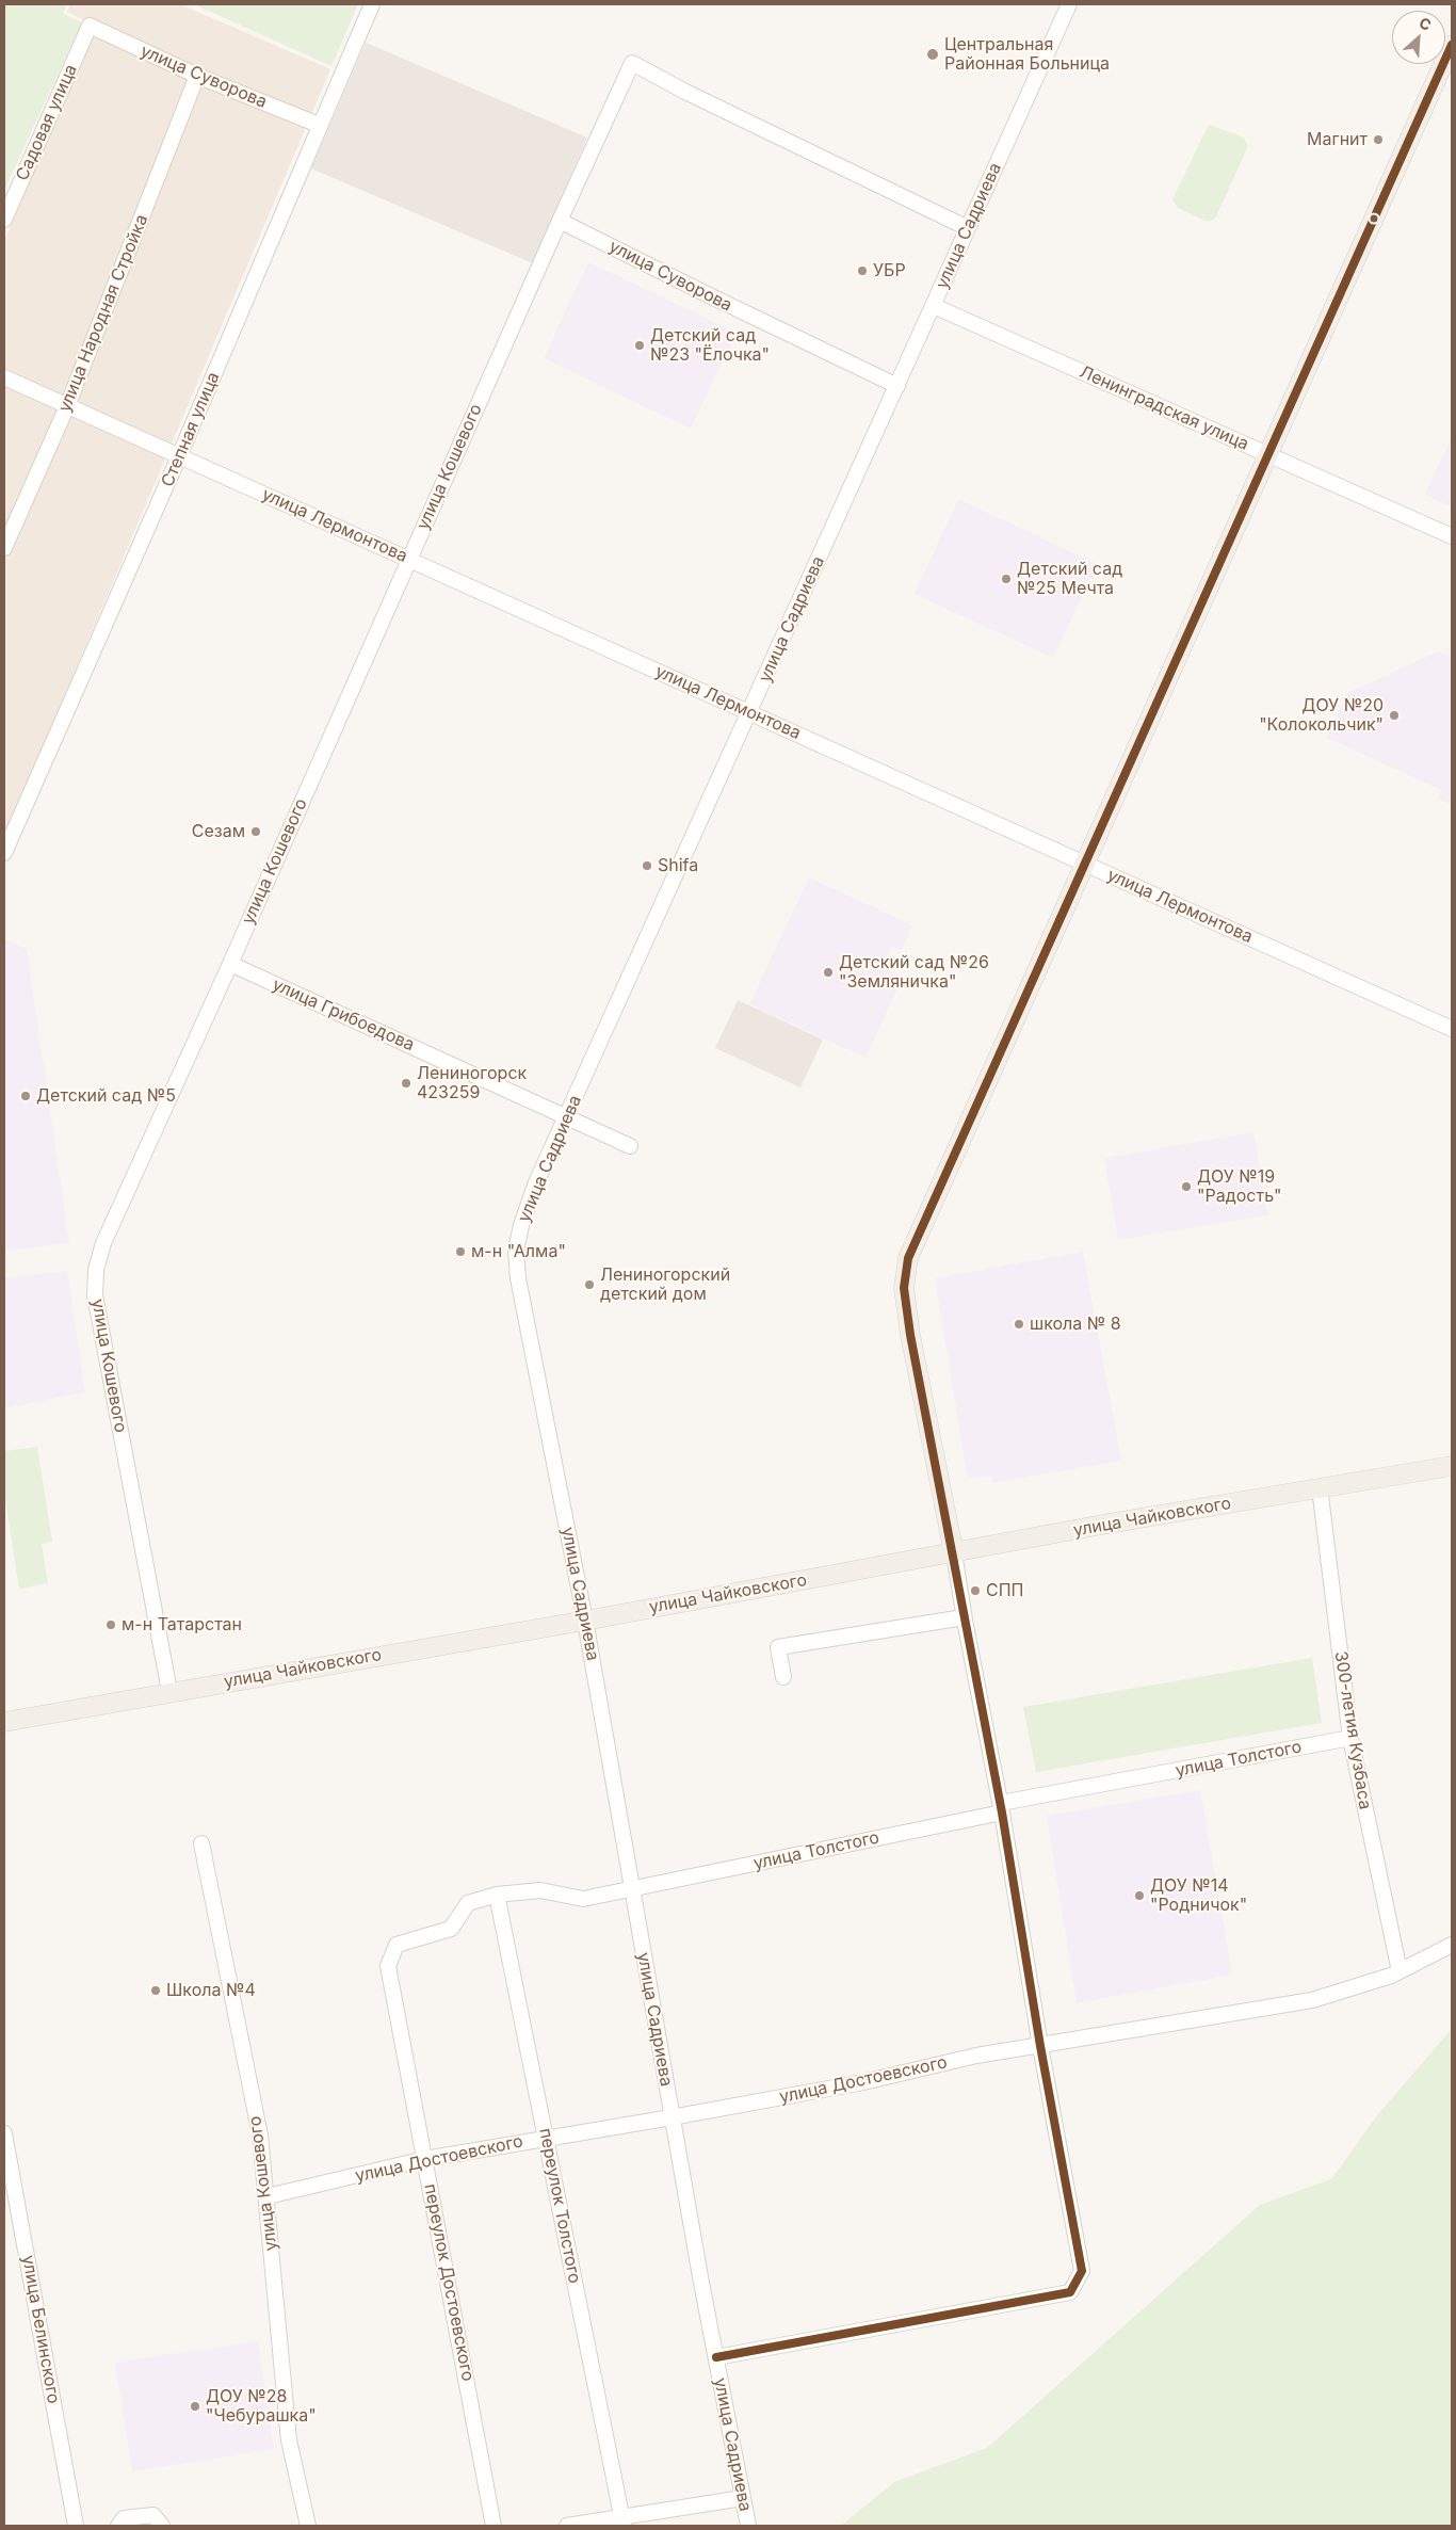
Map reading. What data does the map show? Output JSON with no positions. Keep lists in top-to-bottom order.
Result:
{
  "streets": {
    "main road": ["улица Чайковского"],
    "street": [
      "улица Суворова",
      "Садовая улица",
      "улица Садриева",
      "улица Народная Стройка",
      "Ленинградская улица",
      "Степная улица",
      "улица Кошевого",
      "улица Лермонтова",
      "улица Грибоедова",
      "300-летия Кузбаса",
      "улица Толстого",
      "улица Достоевского",
      "переулок Толстого",
      "переулок Достоевского",
      "улица Белинского"
    ]
  },
  "crossings": [
    ["улица Суворова", "Садовая улица"],
    ["улица Суворова", "улица Садриева"],
    ["улица Суворова", "улица Народная Стройка"],
    ["улица Суворова", "Степная улица"],
    ["улица Суворова", "улица Кошевого"],
    ["улица Садриева", "Ленинградская улица"],
    ["улица Садриева", "улица Кошевого"],
    ["улица Садриева", "улица Лермонтова"],
    ["улица Садриева", "улица Грибоедова"],
    ["улица Садриева", "улица Чайковского"],
    ["улица Садриева", "улица Толстого"],
    ["улица Садриева", "улица Достоевского"],
    ["улица Садриева", "переулок Достоевского"],
    ["улица Народная Стройка", "улица Лермонтова"],
    ["Степная улица", "улица Лермонтова"],
    ["улица Кошевого", "улица Лермонтова"],
    ["улица Кошевого", "улица Грибоедова"],
    ["улица Кошевого", "улица Чайковского"],
    ["улица Кошевого", "улица Достоевского"],
    ["улица Чайковского", "300-летия Кузбаса"],
    ["300-летия Кузбаса", "улица Толстого"],
    ["300-летия Кузбаса", "улица Достоевского"],
    ["улица Толстого", "переулок Достоевского"],
    ["улица Достоевского", "переулок Толстого"],
    ["улица Достоевского", "переулок Достоевского"],
    ["переулок Толстого", "переулок Достоевского"]
  ],
  "places": [
    "Центральная Районная Больница",
    "Магнит",
    "УБР",
    "Детский сад №23 \"Ёлочка\"",
    "Детский сад №25 Мечта",
    "ДОУ №20 \"Колокольчик\"",
    "Сезам",
    "Shifa",
    "Детский сад №26 \"Земляничка\"",
    "Лениногорск 423259",
    "Детский сад №5",
    "ДОУ №19 \"Радость\"",
    "м-н \"Алма\"",
    "Лениногорский детский дом",
    "школа № 8",
    "СПП",
    "м-н Татарстан",
    "ДОУ №14 \"Родничок\"",
    "Школа №4",
    "ДОУ №28 \"Чебурашка\""
  ],
  "north": "top right"
}
